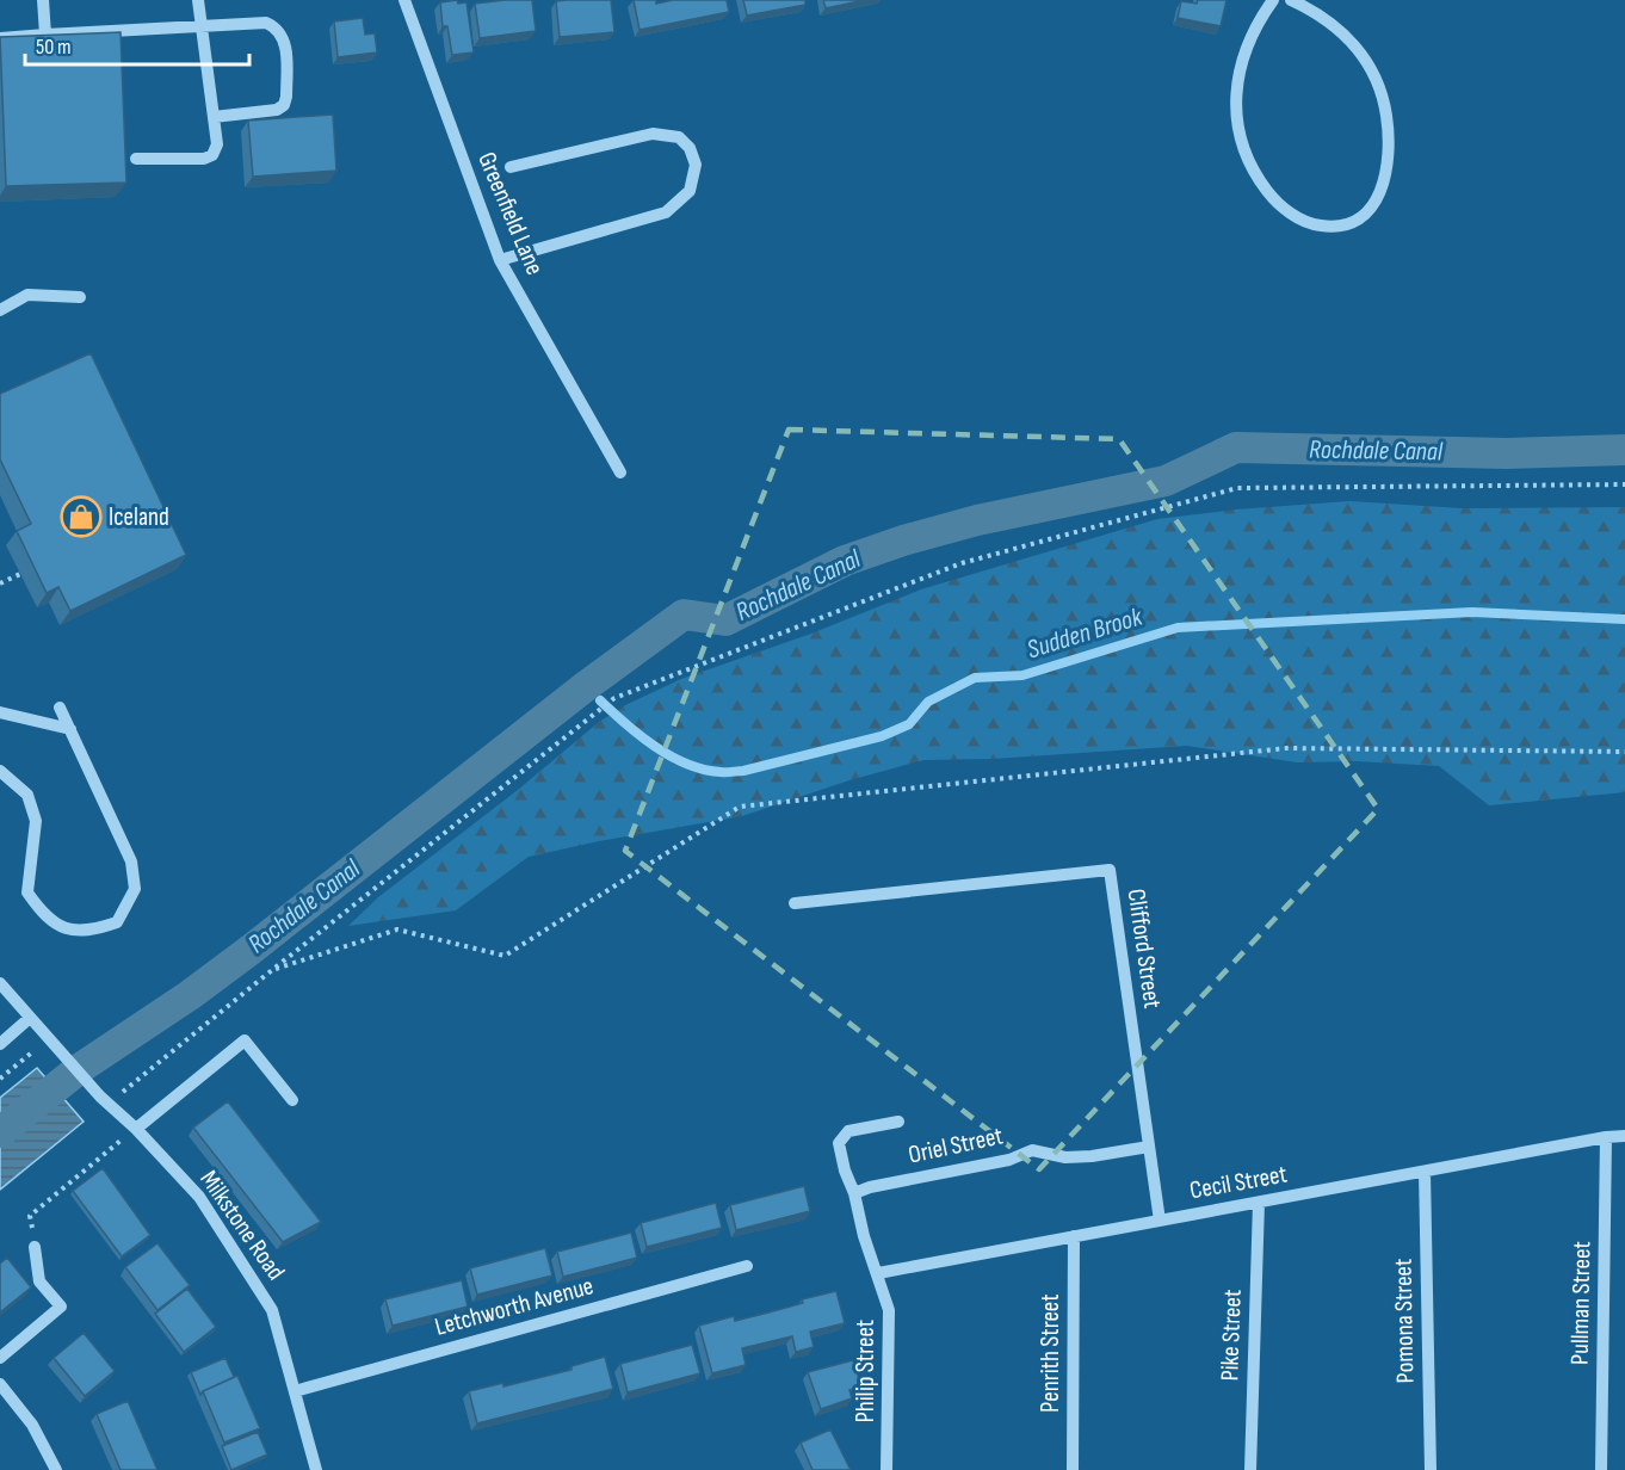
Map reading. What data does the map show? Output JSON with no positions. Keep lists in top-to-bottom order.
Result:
{
  "streets": {
    "street": [
      "Greenfield Lane",
      "Clifford Street",
      "Oriel Street",
      "Cecil Street",
      "Milkstone Road",
      "Pullman Street",
      "Letchworth Avenue",
      "Pomona Street",
      "Pike Street",
      "Penrith Street",
      "Philip Street"
    ]
  },
  "crossings": [
    ["Clifford Street", "Oriel Street"],
    ["Clifford Street", "Cecil Street"],
    ["Cecil Street", "Pullman Street"],
    ["Cecil Street", "Pomona Street"],
    ["Cecil Street", "Pike Street"],
    ["Cecil Street", "Penrith Street"],
    ["Cecil Street", "Philip Street"],
    ["Milkstone Road", "Letchworth Avenue"]
  ],
  "water": ["Rochdale Canal", "Sudden Brook"],
  "places": {
    "shop": ["Iceland"]
  },
  "scale_bar": "50 m"
}
